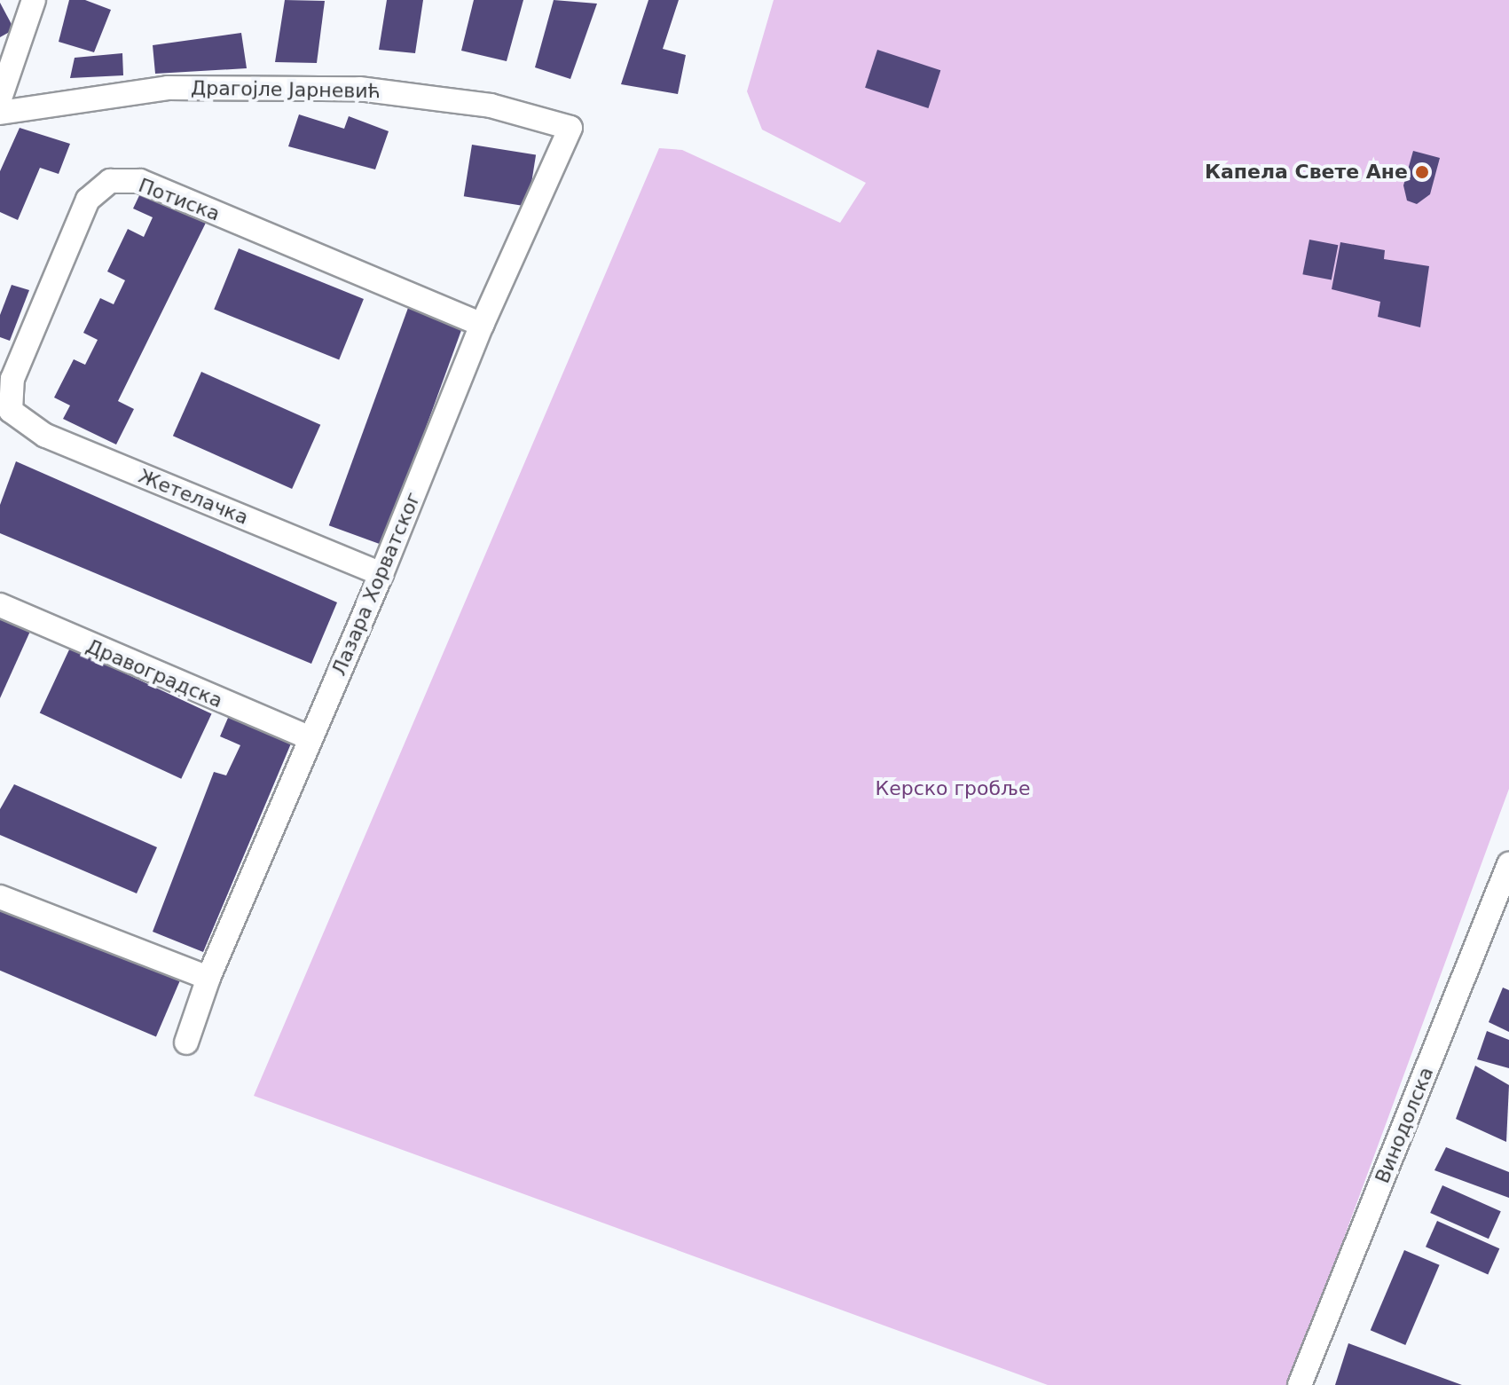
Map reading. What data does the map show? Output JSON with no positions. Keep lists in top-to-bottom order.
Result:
{
  "streets": {
    "street": [
      "Драгојле Јарневић",
      "Потиска",
      "Жетелачка",
      "Лазара Хорватског",
      "Дравоградска",
      "Винодолска"
    ]
  },
  "crossings": [
    ["Драгојле Јарневић", "Лазара Хорватског"],
    ["Потиска", "Жетелачка"],
    ["Потиска", "Лазара Хорватског"],
    ["Жетелачка", "Лазара Хорватског"],
    ["Лазара Хорватског", "Дравоградска"]
  ],
  "parks": ["Керско гробље"],
  "places": ["Капела Свете Ане"]
}
